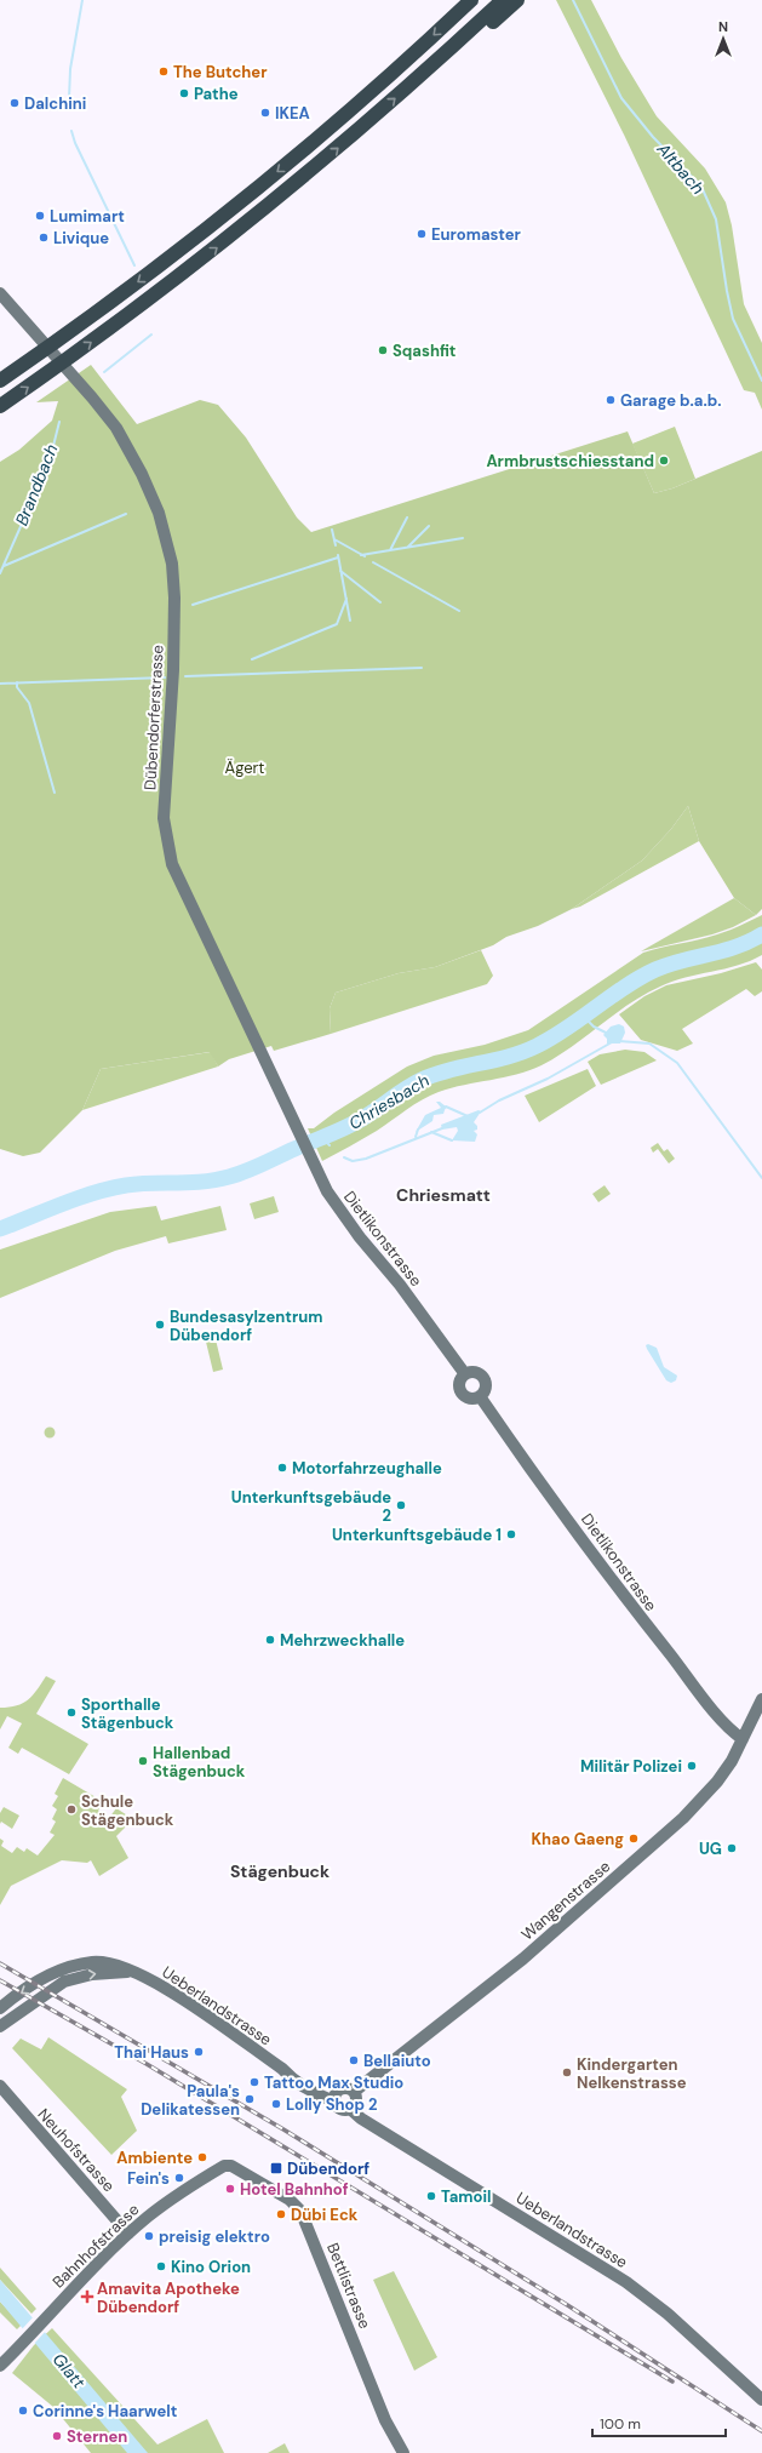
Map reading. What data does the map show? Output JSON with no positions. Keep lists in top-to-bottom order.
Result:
{
  "streets": {
    "street": [
      "Dübendorferstrasse",
      "Dietlikonstrasse",
      "Wangenstrasse",
      "Ueberlandstrasse",
      "Neuhofstrasse",
      "Bahnhofstrasse",
      "Bettlistrasse"
    ]
  },
  "crossings": [
    ["Dübendorferstrasse", "Dietlikonstrasse"],
    ["Dietlikonstrasse", "Wangenstrasse"],
    ["Wangenstrasse", "Ueberlandstrasse"],
    ["Neuhofstrasse", "Bahnhofstrasse"],
    ["Bahnhofstrasse", "Bettlistrasse"]
  ],
  "districts": ["Chriesmatt", "Stägenbuck"],
  "water": [
    "Altbach",
    "Brandbach",
    "Chriesbach",
    "Glatt"
  ],
  "parks": ["Ägert"],
  "places": {
    "other": [
      "The Butcher",
      "Pathe",
      "Dalchini",
      "IKEA",
      "Lumimart",
      "Euromaster",
      "Livique",
      "Sqashfit",
      "Garage b.a.b.",
      "Armbrustschiesstand",
      "Bundesasylzentrum Dübendorf",
      "Motorfahrzeughalle",
      "Unterkunftsgebäude 2",
      "Unterkunftsgebäude 1",
      "Mehrzweckhalle",
      "Sporthalle Stägenbuck",
      "Hallenbad Stägenbuck",
      "Militär Polizei",
      "Schule Stägenbuck",
      "Khao Gaeng",
      "UG",
      "Thai Haus",
      "Bellaiuto",
      "Kindergarten Nelkenstrasse",
      "Tattoo Max Studio",
      "Paula's Delikatessen",
      "Lolly Shop 2",
      "Ambiente",
      "Fein's",
      "Hotel Bahnhof",
      "Tamoil",
      "Dübi Eck",
      "preisig elektro",
      "Kino Orion",
      "Corinne's Haarwelt",
      "Sternen"
    ],
    "transit": ["Dübendorf"],
    "health": ["Amavita Apotheke Dübendorf"]
  },
  "scale_bar": "100 m",
  "north": "top"
}
